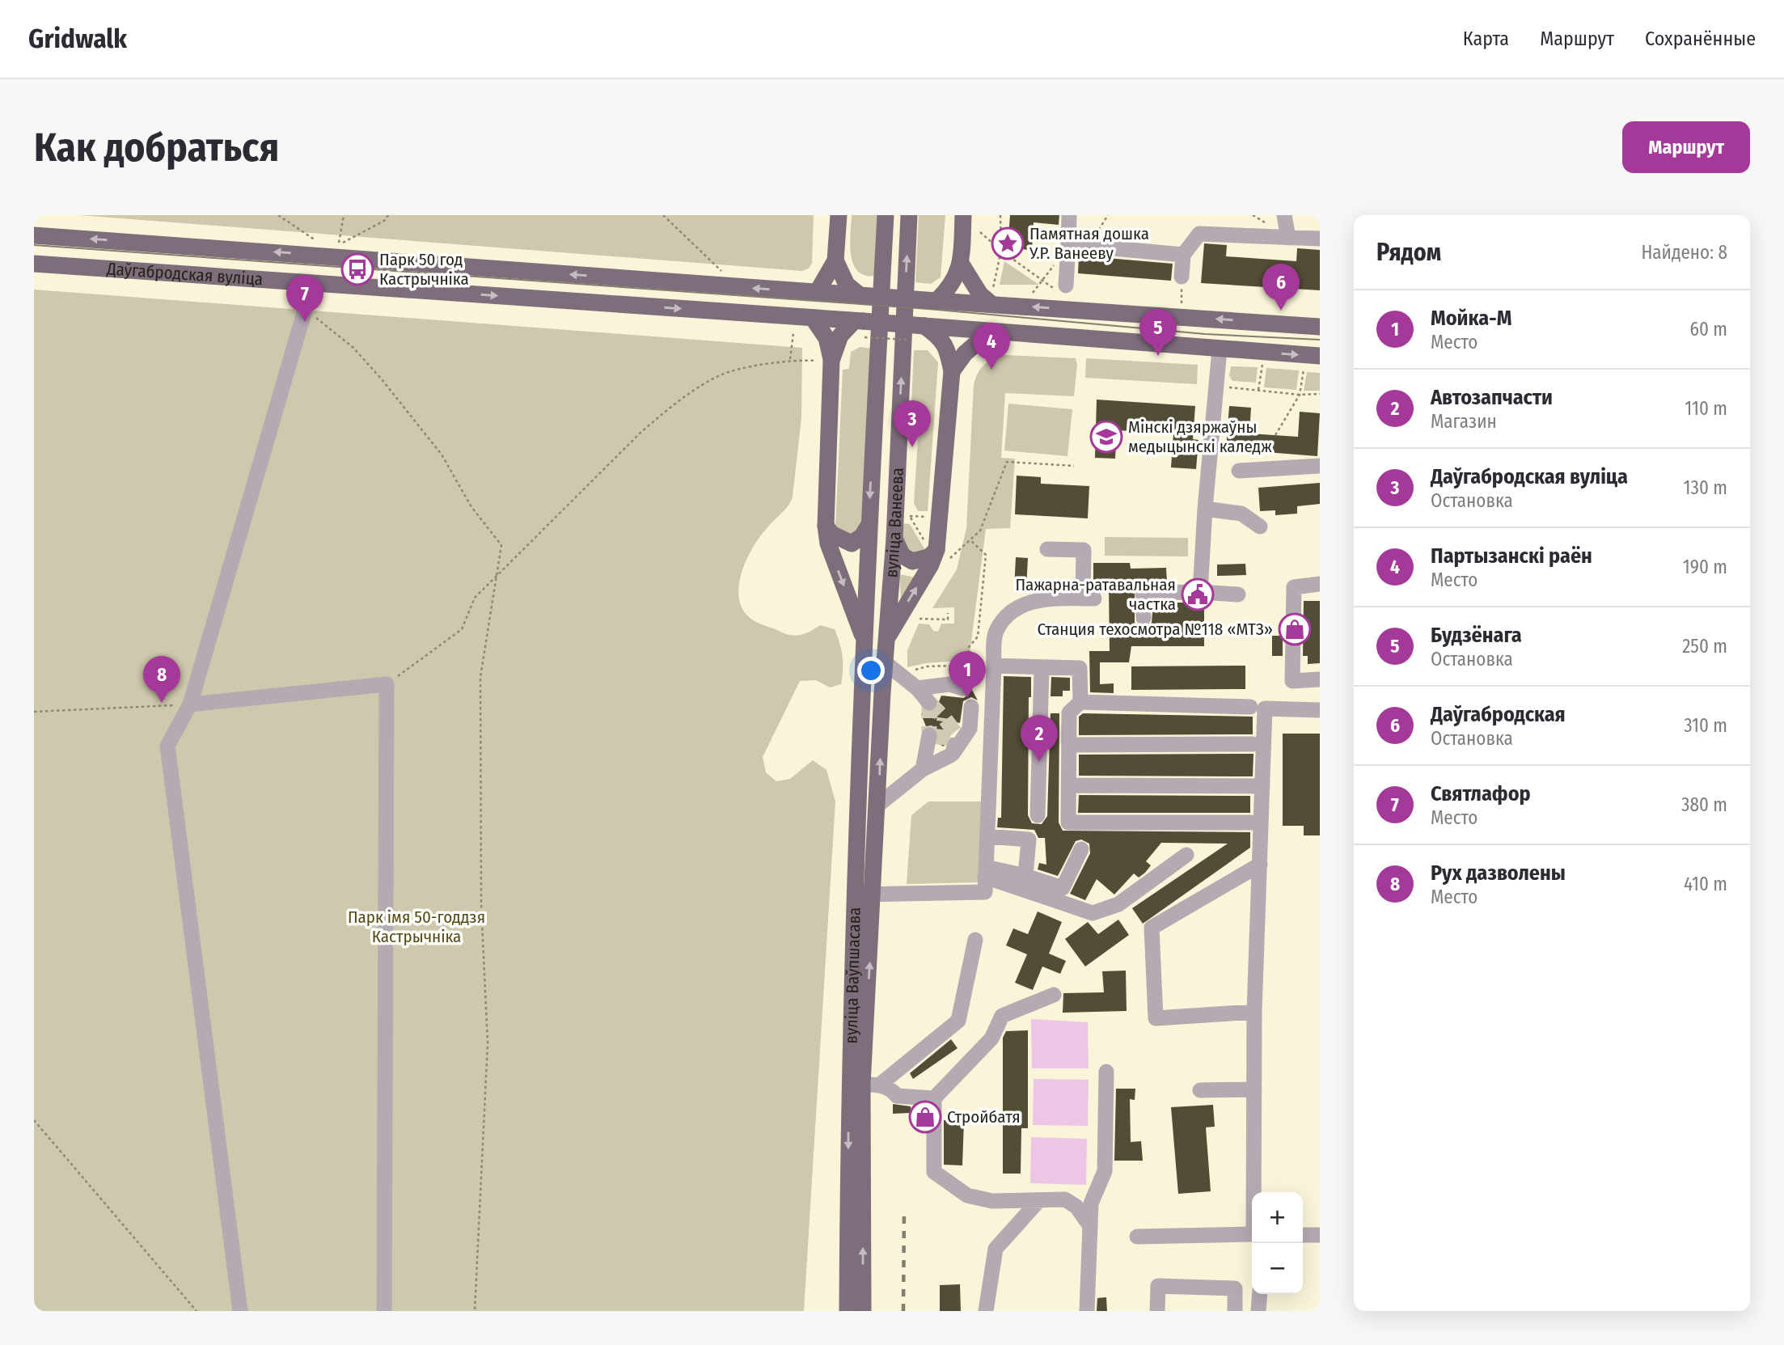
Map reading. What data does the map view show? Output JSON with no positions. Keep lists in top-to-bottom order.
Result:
{
  "streets": {
    "main road": ["Даўгабродская вуліца", "вуліца Ванеева", "вуліца Ваўпшасава"]
  },
  "crossings": [
    ["вуліца Ванеева", "вуліца Ваўпшасава"]
  ],
  "parks": ["Парк імя 50-годдзя Кастрычніка"],
  "places": {
    "place": ["Памятная дошка У.Р. Ванееву"],
    "bus stop": ["Парк 50 год Кастрычніка"],
    "school or university": ["Мінскі дзяржаўны медыцынскі каледж"],
    "public building": ["Пажарна-ратавальная частка"],
    "shop": ["Станция техосмотра №118 «МТЗ»", "Стройбатя"]
  },
  "page": {
    "header": "Gridwalk",
    "nav": ["Карта", "Маршрут", "Сохранённые"],
    "buttons": "Маршрут",
    "title": "Как добраться",
    "heading": ["Рядом", "Найдено: 8"],
    "pins": [
      "6",
      "7",
      "5",
      "4",
      "3",
      "1",
      "8",
      "2"
    ],
    "list": [
      {
        "mark": "1",
        "name": "Мойка-М",
        "note": "Место",
        "value": "60 m"
      },
      {
        "mark": "2",
        "name": "Автозапчасти",
        "note": "Магазин",
        "value": "110 m"
      },
      {
        "mark": "3",
        "name": "Даўгабродская вуліца",
        "note": "Остановка",
        "value": "130 m"
      },
      {
        "mark": "4",
        "name": "Партызанскі раён",
        "note": "Место",
        "value": "190 m"
      },
      {
        "mark": "5",
        "name": "Будзёнага",
        "note": "Остановка",
        "value": "250 m"
      },
      {
        "mark": "6",
        "name": "Даўгабродская",
        "note": "Остановка",
        "value": "310 m"
      },
      {
        "mark": "7",
        "name": "Святлафор",
        "note": "Место",
        "value": "380 m"
      },
      {
        "mark": "8",
        "name": "Рух дазволены",
        "note": "Место",
        "value": "410 m"
      }
    ],
    "map_buttons": ["+", "−"]
  }
}
